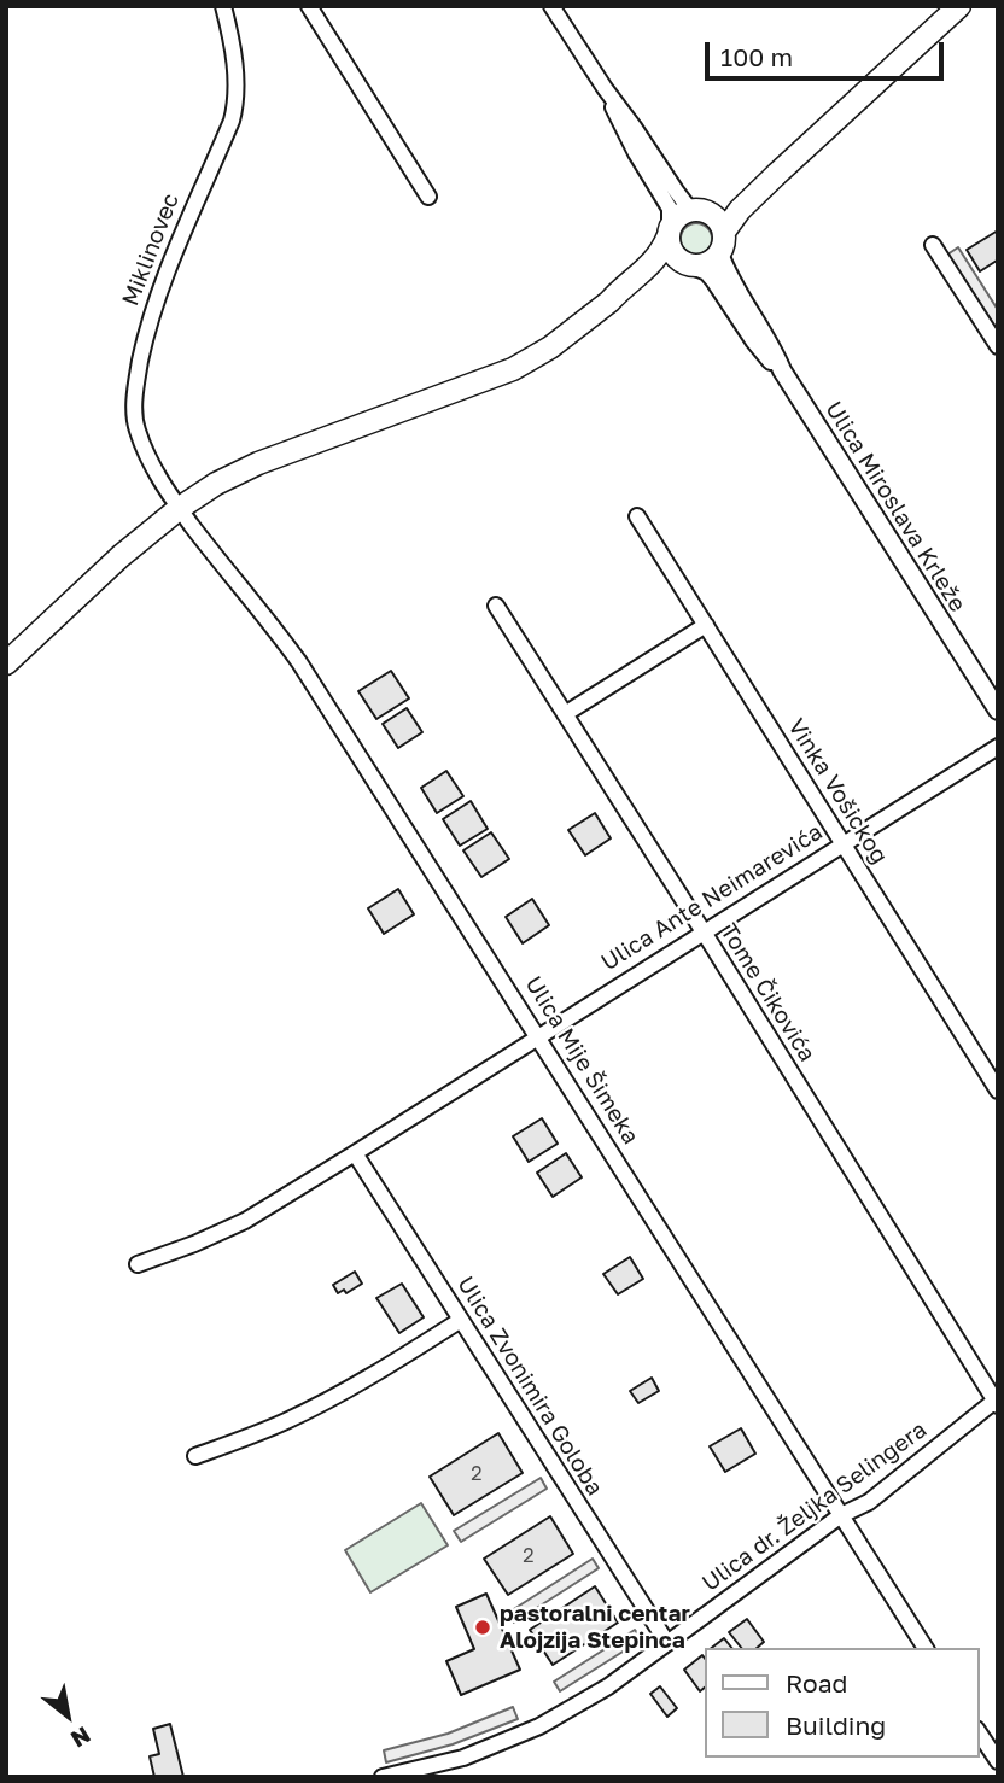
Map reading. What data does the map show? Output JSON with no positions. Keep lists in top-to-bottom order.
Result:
{
  "streets": {
    "street": [
      "Miklinovec",
      "Ulica Miroslava Krleže",
      "Vinka Vošickog",
      "Ulica Ante Neimarevića",
      "Tome Čikovića",
      "Ulica Mije Šimeka",
      "Ulica Zvonimira Goloba",
      "Ulica dr. Željka Selingera"
    ]
  },
  "crossings": [
    ["Miklinovec", "Ulica Mije Šimeka"],
    ["Vinka Vošickog", "Ulica Ante Neimarevića"],
    ["Ulica Ante Neimarevića", "Tome Čikovića"],
    ["Ulica Ante Neimarevića", "Ulica Mije Šimeka"],
    ["Ulica Ante Neimarevića", "Ulica Zvonimira Goloba"],
    ["Tome Čikovića", "Ulica dr. Željka Selingera"],
    ["Ulica Mije Šimeka", "Ulica dr. Željka Selingera"],
    ["Ulica Zvonimira Goloba", "Ulica dr. Željka Selingera"]
  ],
  "places": ["pastoralni centar Alojzija Stepinca"],
  "house_numbers": ["2", "2"],
  "legend": ["Road", "Building"],
  "scale_bar": "100 m",
  "north": "bottom right"
}
